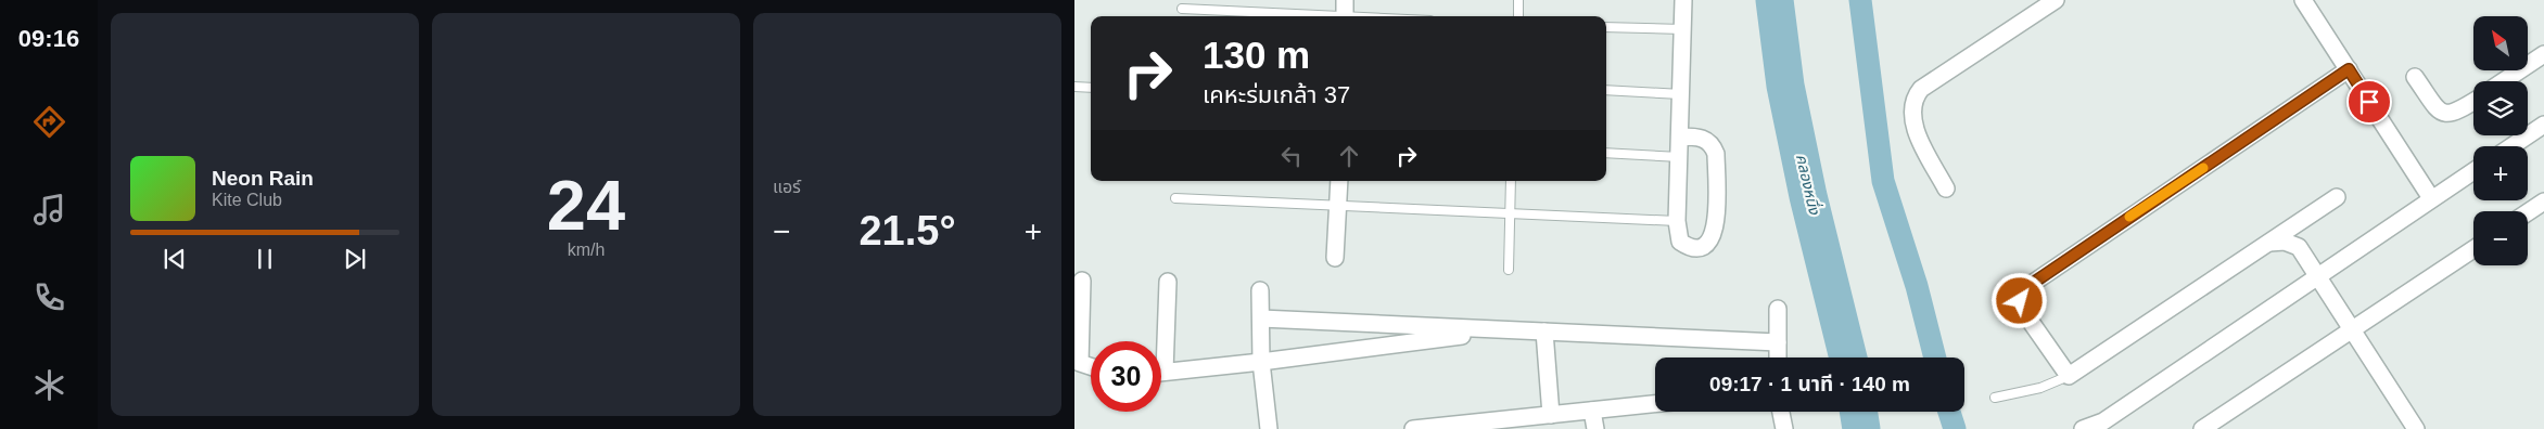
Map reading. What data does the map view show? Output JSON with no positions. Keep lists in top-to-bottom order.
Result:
{
  "water": ["คลองหนึ่ง"],
  "north": "top left",
  "page": {
    "tabs": "09:16",
    "tile": [
      ["24", "km/h"],
      "แอร์"
    ],
    "map_buttons": ["+", "−"],
    "turn": ["130 m", "เคหะร่มเกล้า 37"],
    "song": ["Neon Rain", "Kite Club"],
    "heat": ["−", "21.5°", "+"],
    "limit": "30",
    "trip": "09:17 · 1 นาที · 140 m"
  }
}
